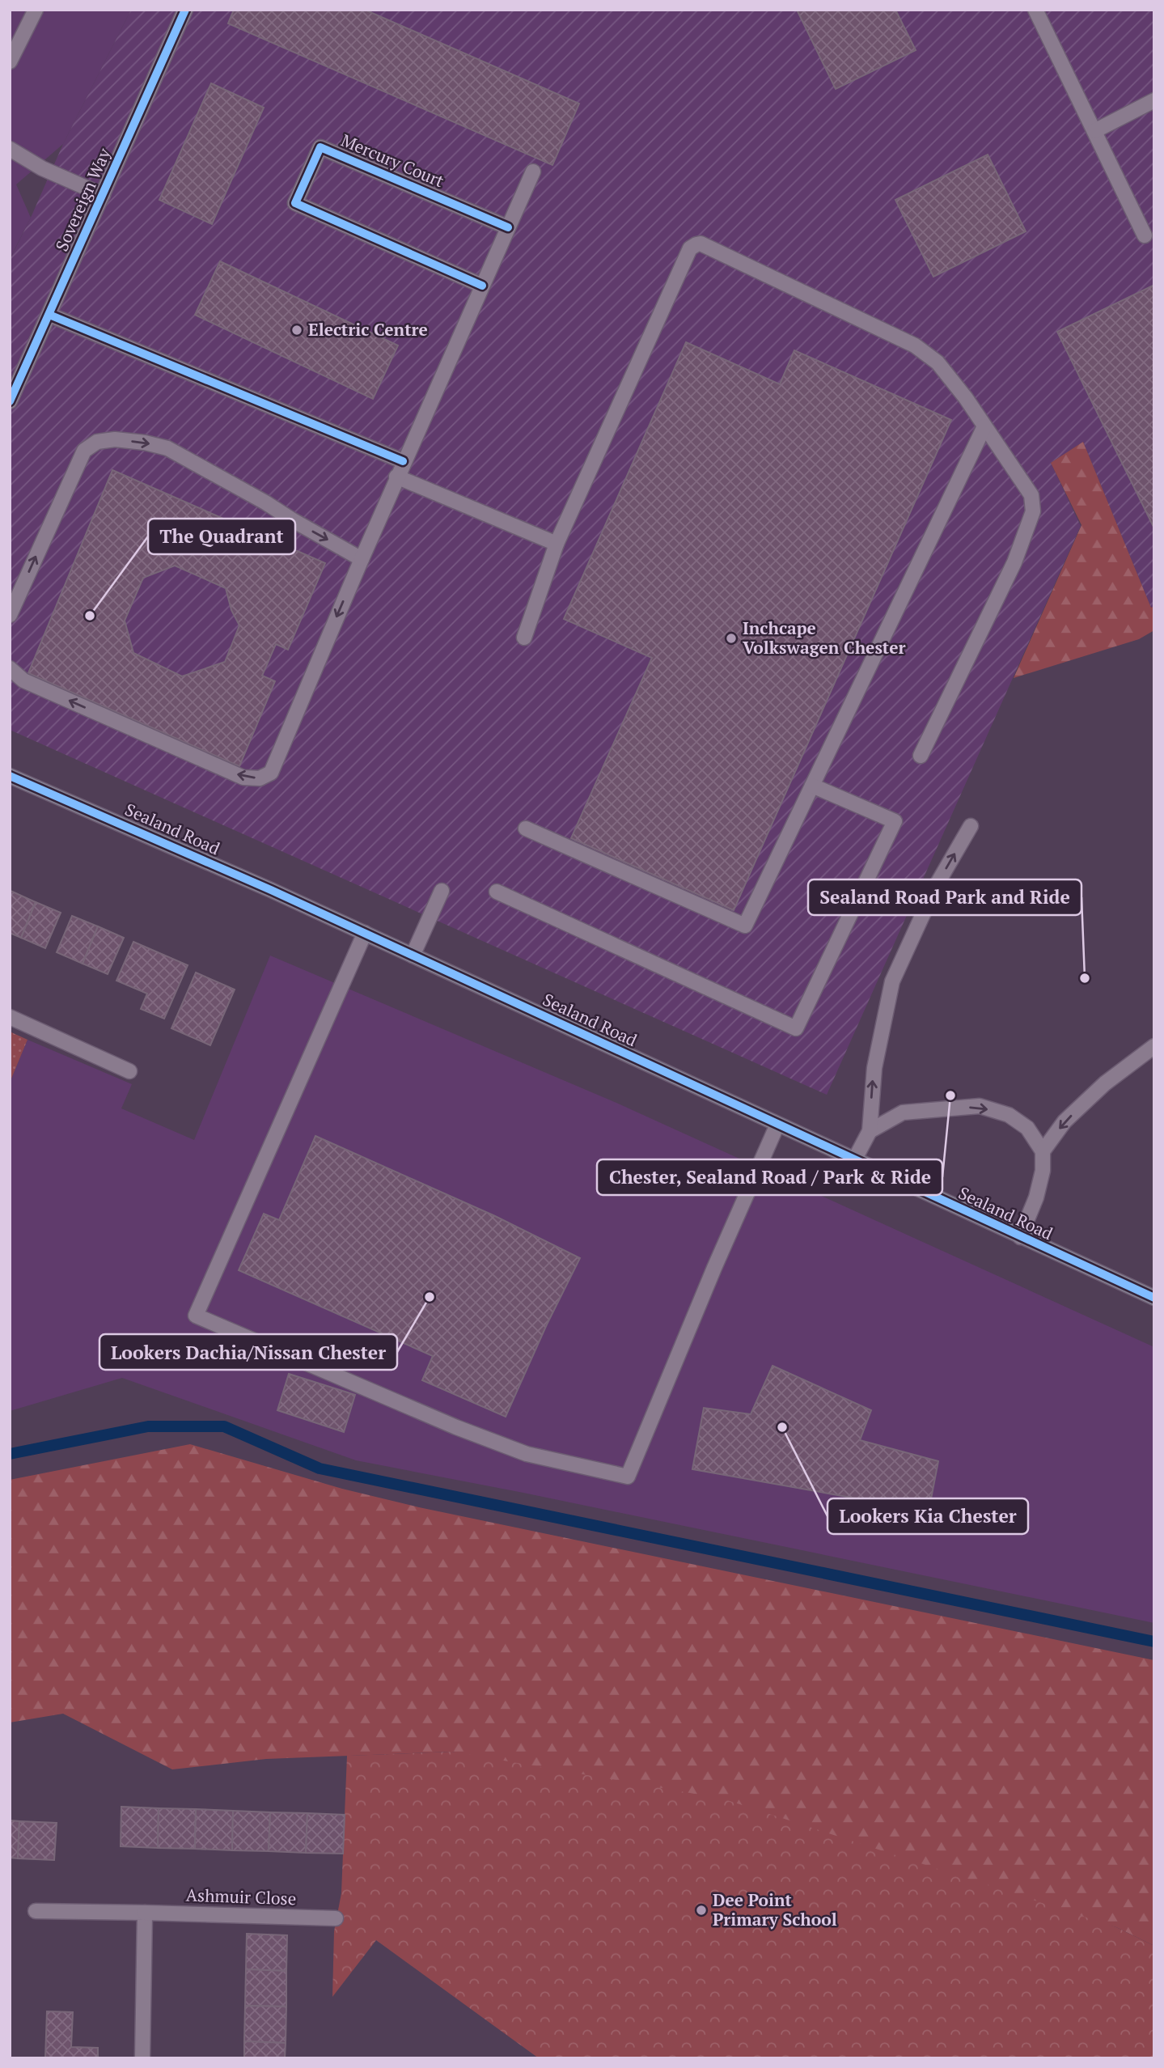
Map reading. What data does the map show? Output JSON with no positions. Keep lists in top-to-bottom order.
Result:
{
  "streets": {
    "main road": ["Sealand Road"],
    "street": ["Mercury Court", "Sovereign Way", "Ashmuir Close"]
  },
  "places": [
    "Electric Centre",
    "The Quadrant",
    "Inchcape Volkswagen Chester",
    "Sealand Road Park and Ride",
    "Chester, Sealand Road / Park & Ride",
    "Lookers Dachia/Nissan Chester",
    "Lookers Kia Chester",
    "Dee Point Primary School"
  ]
}
